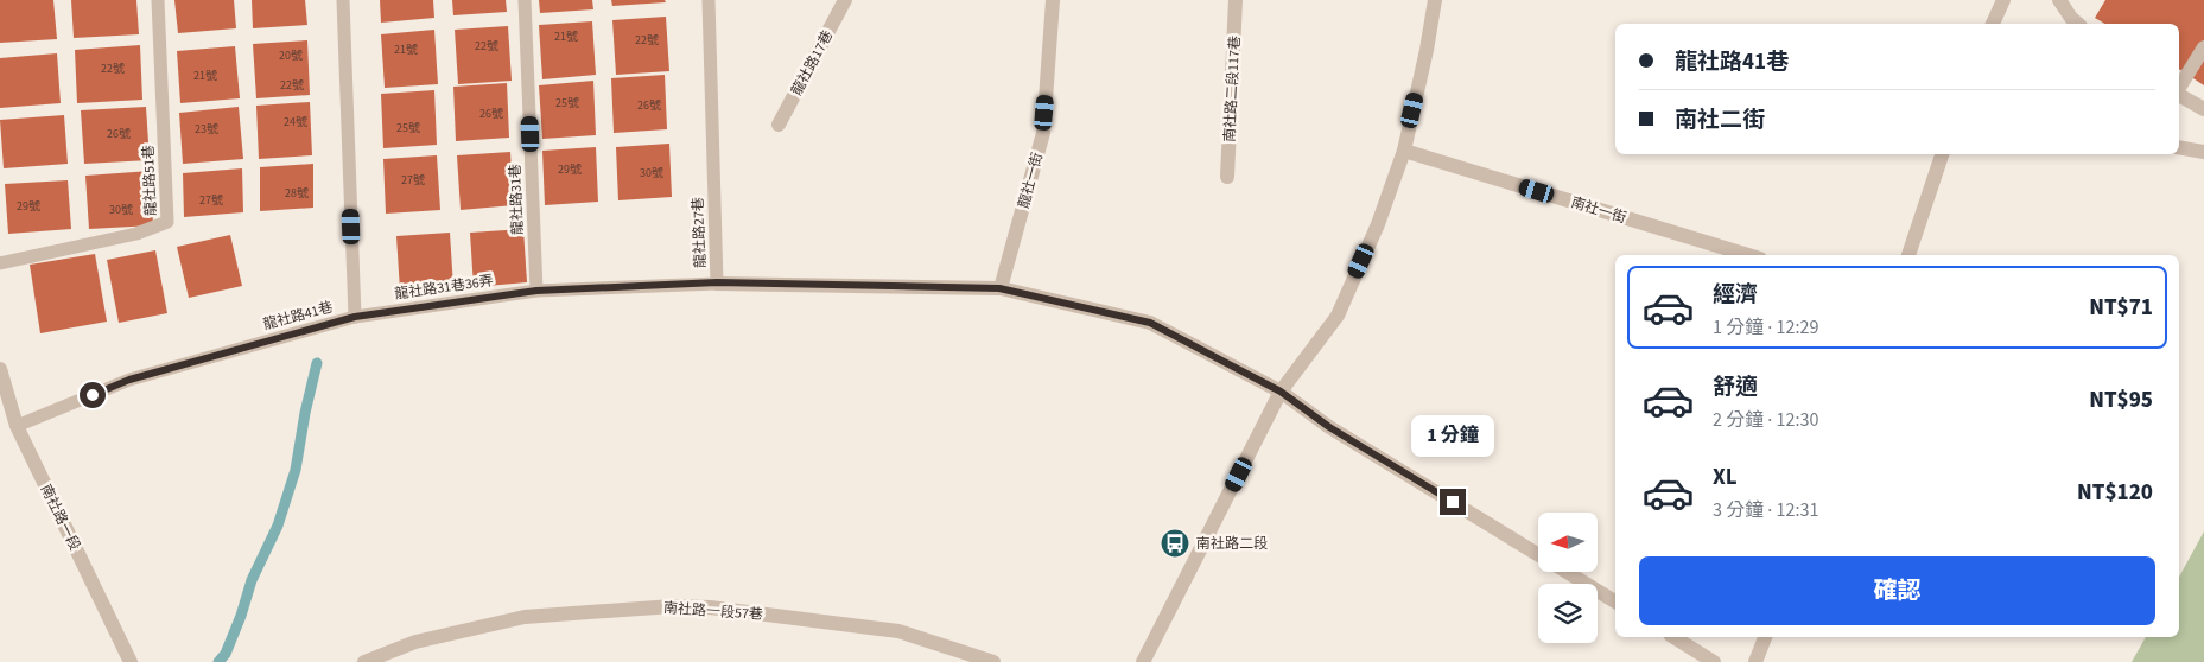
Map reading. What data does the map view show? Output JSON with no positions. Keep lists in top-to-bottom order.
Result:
{
  "streets": {
    "street": [
      "龍社路17巷",
      "南社路二段117巷",
      "龍社一街",
      "南社一街",
      "南社路一段",
      "南社路一段57巷"
    ],
    "lane": [
      "龍社路51巷",
      "龍社路31巷",
      "龍社路27巷",
      "龍社路31巷36弄",
      "龍社路41巷"
    ]
  },
  "crossings": [
    ["龍社路31巷", "龍社路27巷"],
    ["龍社路31巷", "龍社路31巷36弄"],
    ["龍社路27巷", "龍社路31巷36弄"],
    ["龍社路31巷36弄", "龍社路41巷"],
    ["龍社路41巷", "南社路一段"]
  ],
  "places": {
    "bus stop": ["南社路二段"]
  },
  "house_numbers": [
    "21號",
    "22號",
    "22號",
    "21號",
    "20號",
    "22號",
    "21號",
    "22號",
    "25號",
    "26號",
    "26號",
    "24號",
    "25號",
    "23號",
    "26號",
    "29號",
    "30號",
    "27號",
    "28號",
    "27號",
    "29號",
    "30號"
  ],
  "north": "left",
  "page": {
    "banner": ["龍社路41巷", "南社二街"],
    "list": [
      {
        "name": "經濟",
        "note": "1 分鐘 · 12:29",
        "value": "NT$71"
      },
      {
        "name": "舒適",
        "note": "2 分鐘 · 12:30",
        "value": "NT$95"
      },
      {
        "name": "XL",
        "note": "3 分鐘 · 12:31",
        "value": "NT$120"
      }
    ],
    "bubble": "1 分鐘",
    "buttons": "確認"
  }
}
